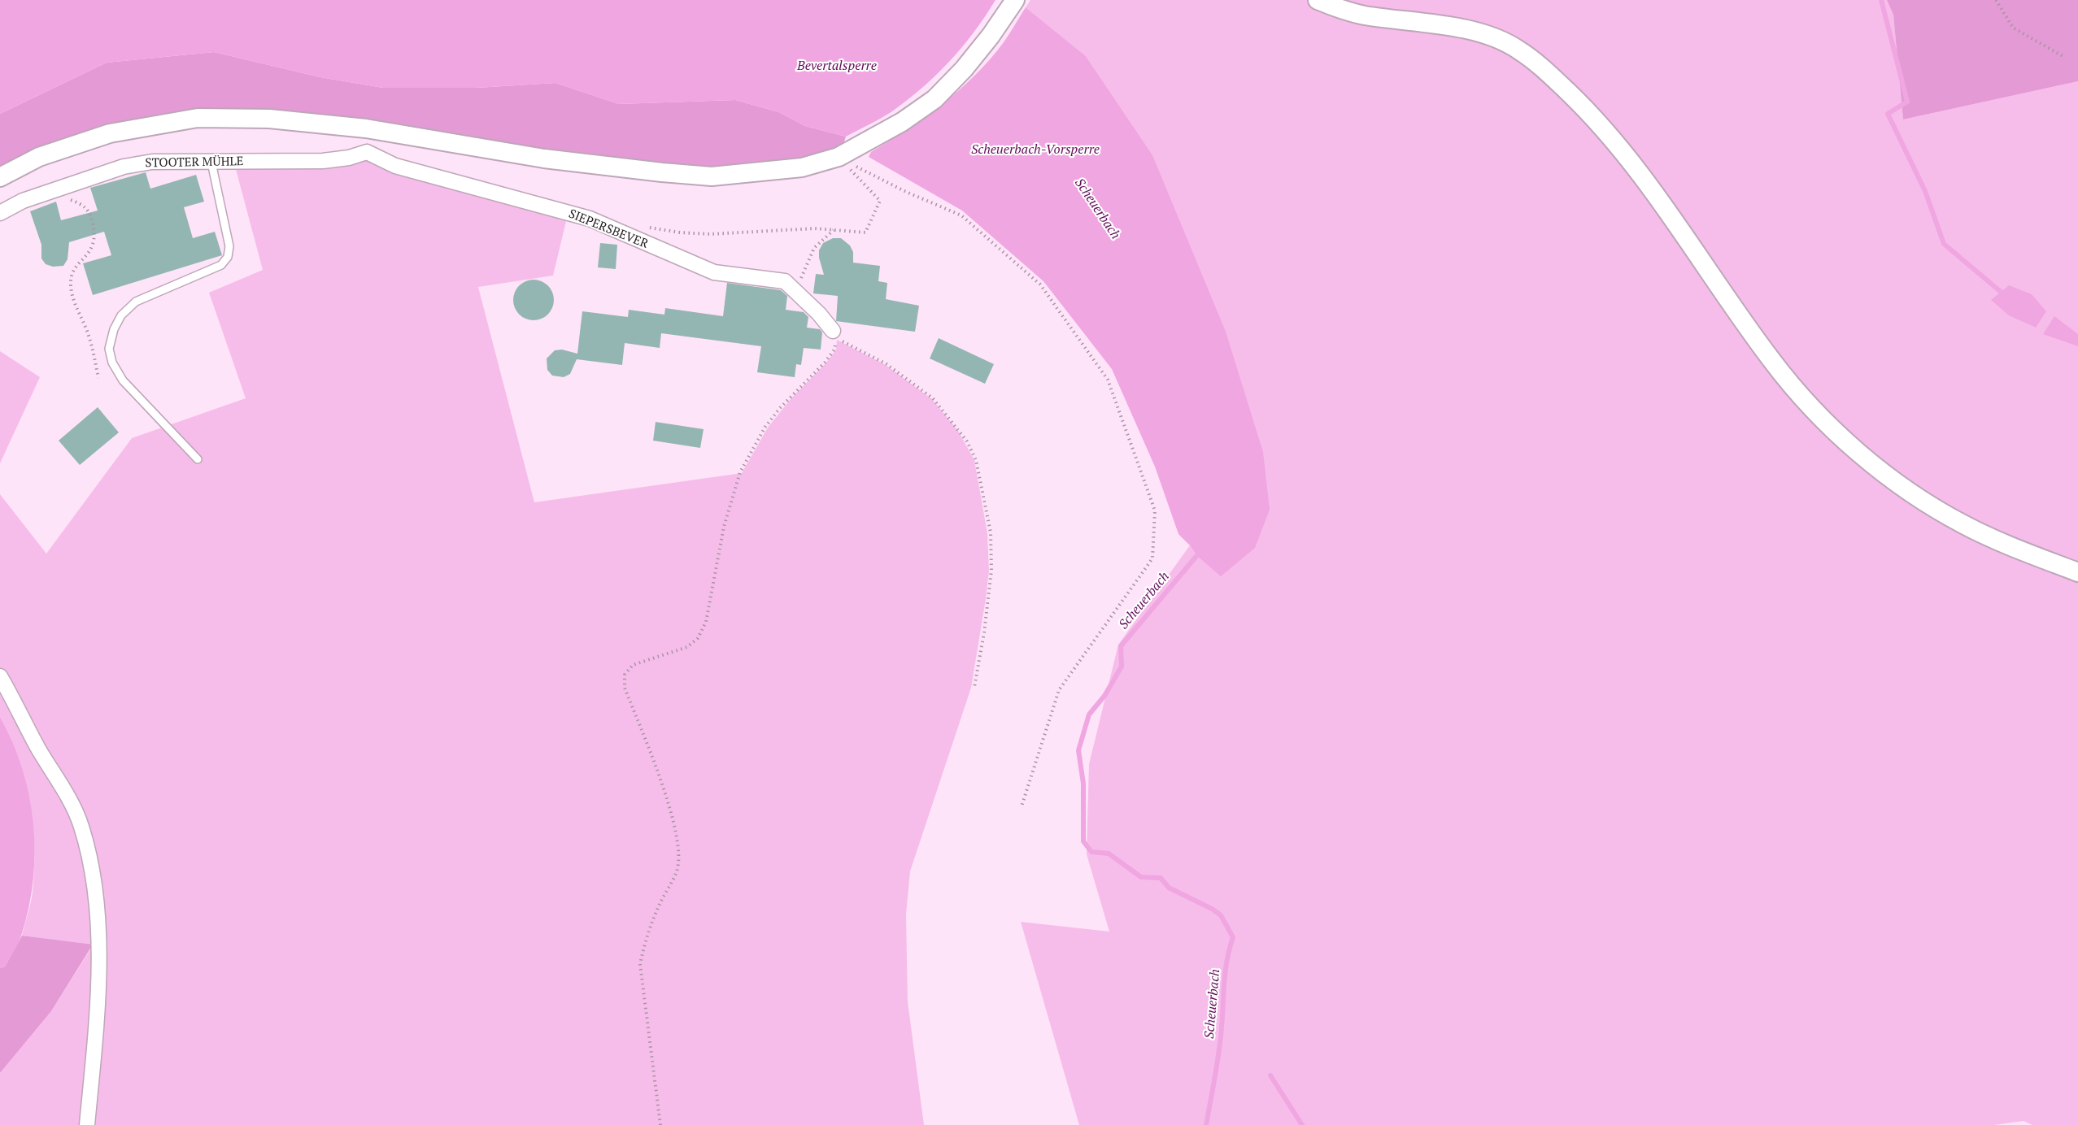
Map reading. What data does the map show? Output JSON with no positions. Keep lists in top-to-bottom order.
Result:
{
  "streets": {
    "street": ["STOOTER MÜHLE", "SIEPERSBEVER"]
  },
  "crossings": [
    ["STOOTER MÜHLE", "SIEPERSBEVER"]
  ],
  "water": ["Bevertalsperre", "Scheuerbach-Vorsperre", "Scheuerbach"]
}
